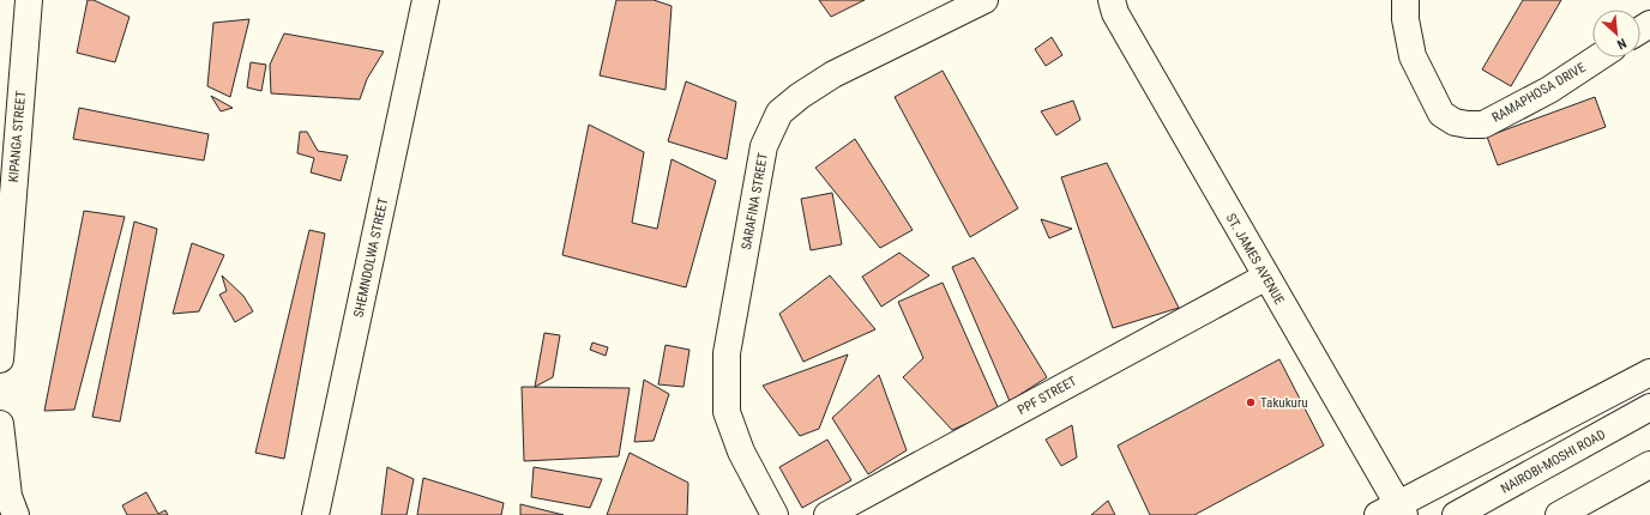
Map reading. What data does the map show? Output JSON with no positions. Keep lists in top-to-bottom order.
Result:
{
  "streets": {
    "main road": [
      "RAMAPHOSA DRIVE",
      "KIPANGA STREET",
      "SARAFINA STREET",
      "SHEMNDOLWA STREET",
      "ST. JAMES AVENUE",
      "PPF STREET",
      "NAIROBI-MOSHI ROAD"
    ]
  },
  "crossings": [
    ["ST. JAMES AVENUE", "PPF STREET"]
  ],
  "places": ["Takukuru"],
  "north": "bottom right"
}
